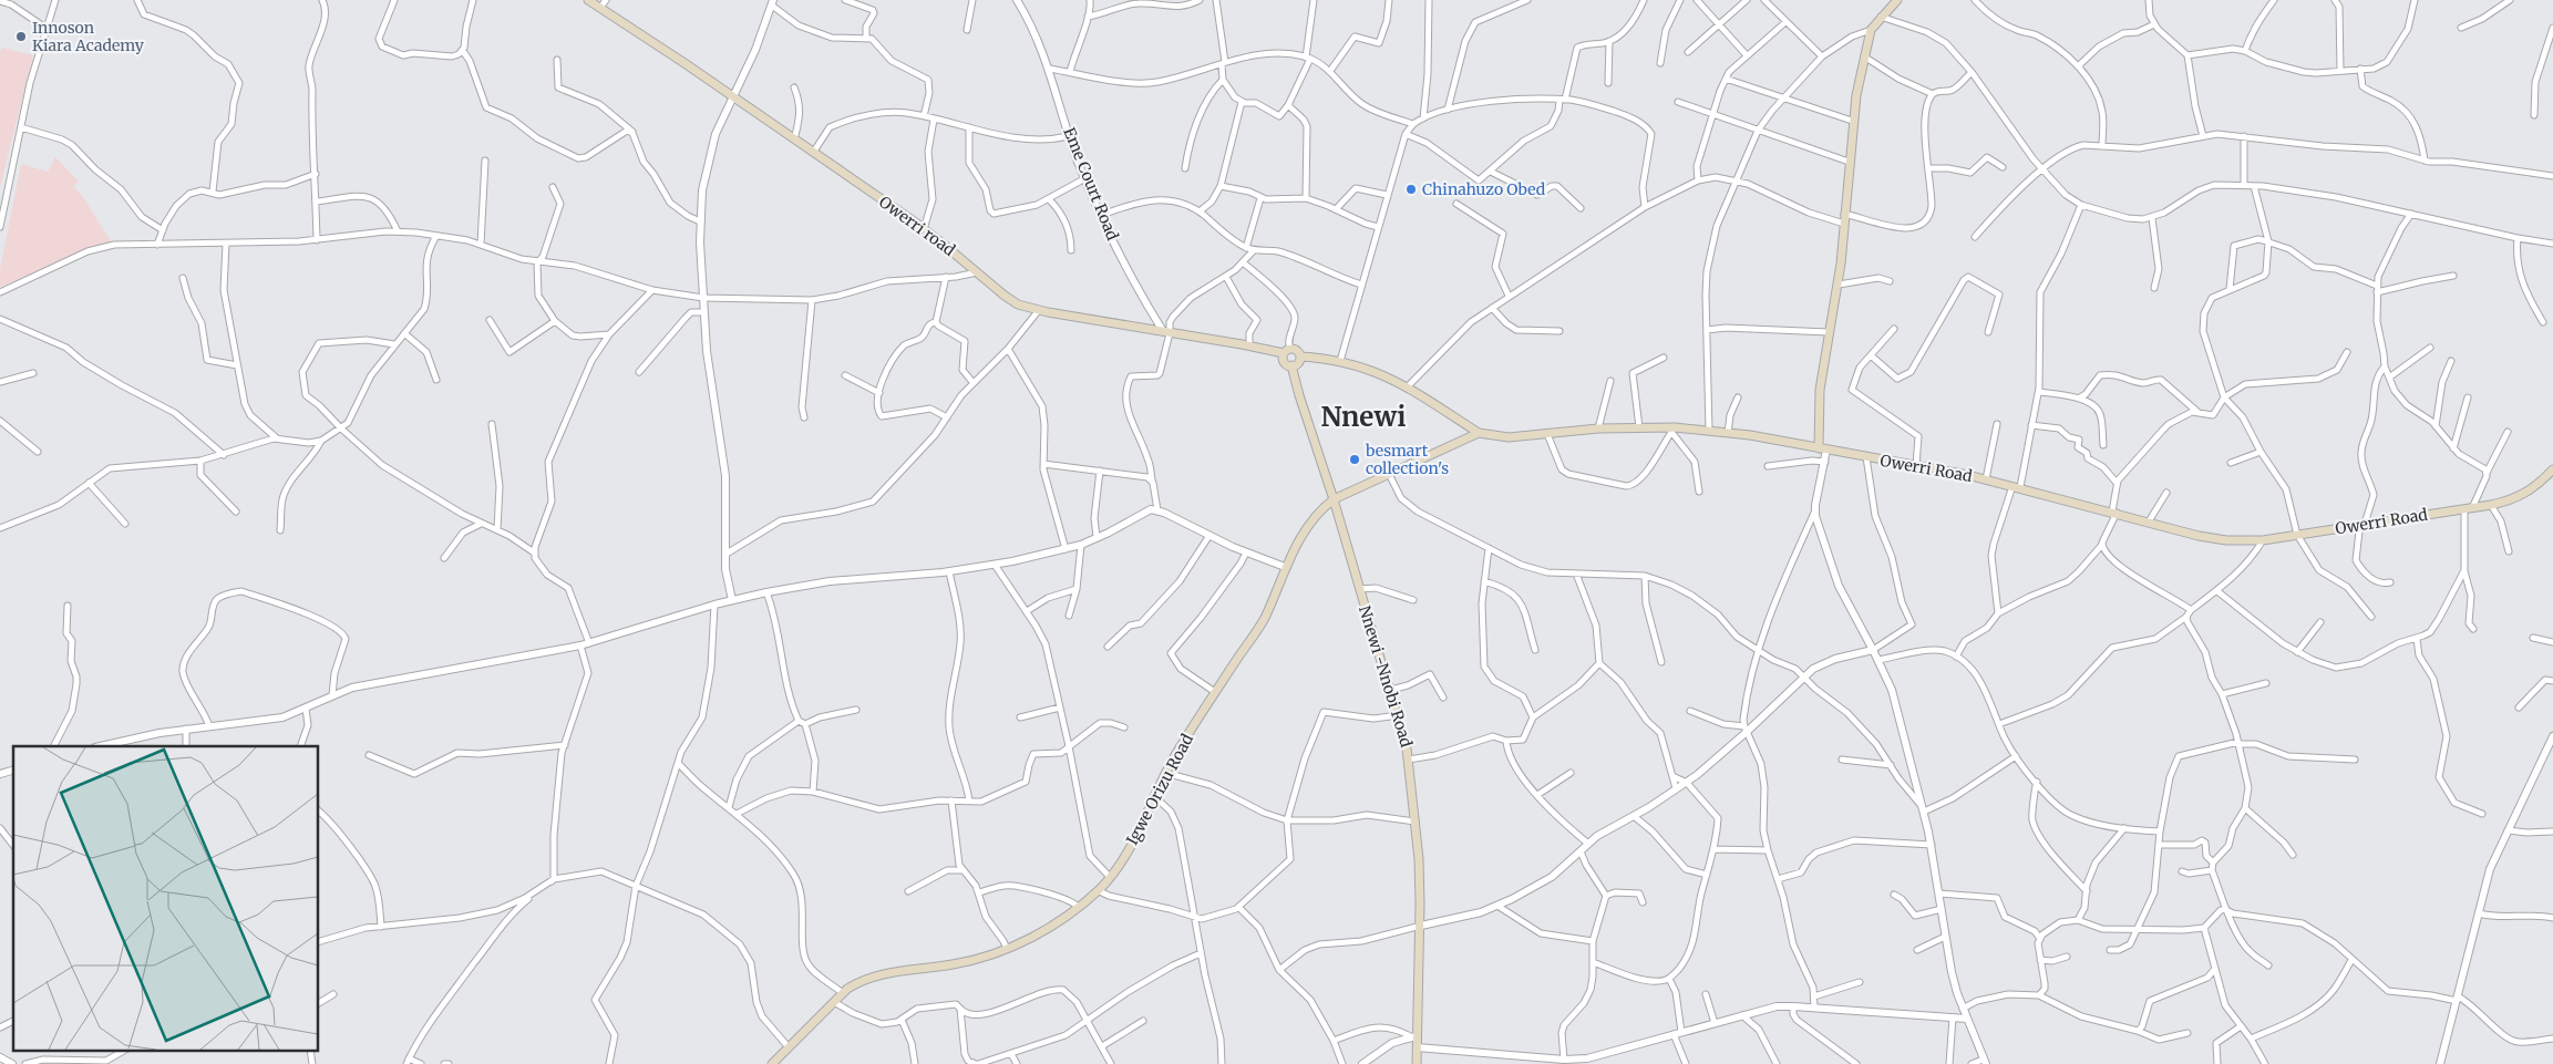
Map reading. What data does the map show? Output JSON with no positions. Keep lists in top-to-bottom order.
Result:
{
  "streets": {
    "main road": [
      "Owerri road",
      "Owerri Road",
      "Nnewi -Nnobi Road",
      "Igwe Orizu Road"
    ],
    "street": ["Eme Court Road"]
  },
  "crossings": [
    ["Eme Court Road", "Owerri road"],
    ["Owerri road", "Owerri Road"],
    ["Owerri road", "Nnewi -Nnobi Road"],
    ["Owerri Road", "Nnewi -Nnobi Road"],
    ["Owerri Road", "Igwe Orizu Road"],
    ["Nnewi -Nnobi Road", "Igwe Orizu Road"]
  ],
  "districts": ["Nnewi"],
  "places": ["Innoson Kiara Academy", "Chinahuzo Obed", "besmart collection's"]
}
